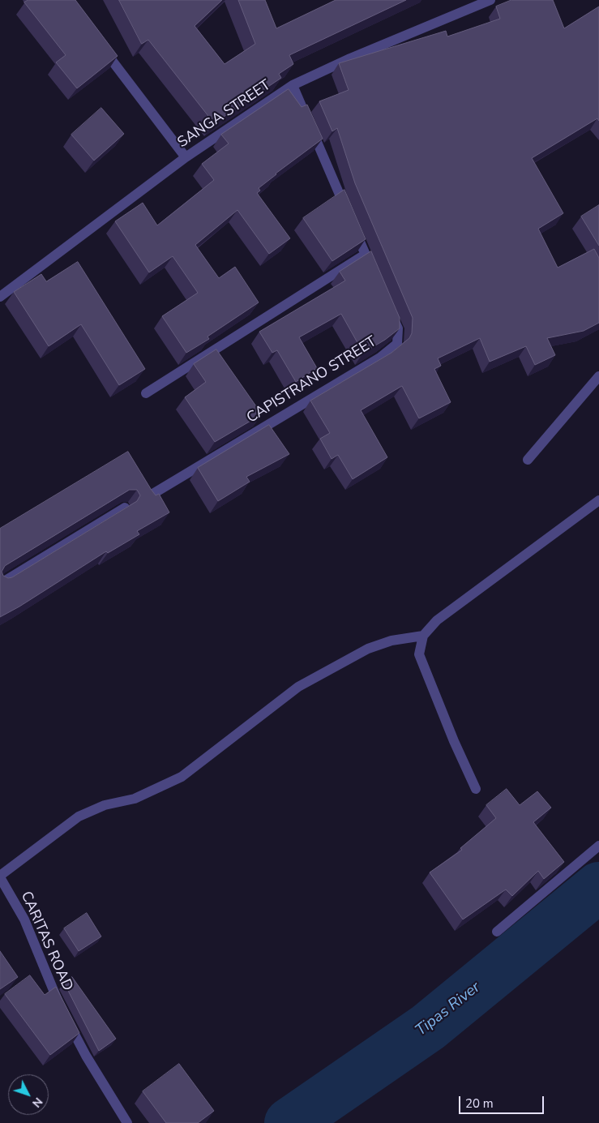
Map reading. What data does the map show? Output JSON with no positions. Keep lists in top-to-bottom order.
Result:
{
  "streets": {
    "street": ["SANGA STREET", "CAPISTRANO STREET", "CARITAS ROAD"]
  },
  "water": ["Tipas River"],
  "scale_bar": "20 m",
  "north": "bottom right"
}
